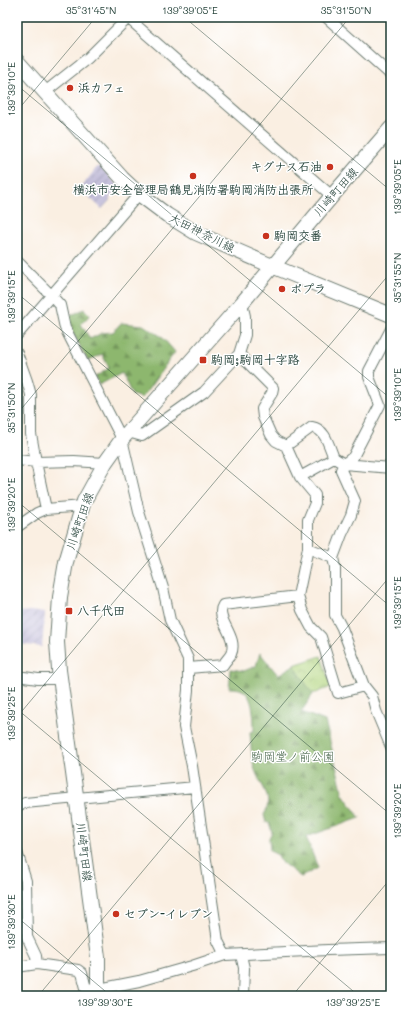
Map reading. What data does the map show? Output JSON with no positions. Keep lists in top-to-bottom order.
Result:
{
  "streets": {
    "main road": ["川崎町田線", "大田神奈川線"]
  },
  "crossings": [
    ["川崎町田線", "大田神奈川線"]
  ],
  "parks": ["駒岡堂ノ前公園"],
  "places": {
    "other": [
      "浜カフェ",
      "キグナス石油",
      "横浜市安全管理局鶴見消防署駒岡消防出張所",
      "駒岡交番",
      "ポプラ",
      "セブン-イレブン"
    ],
    "transit": ["駒岡;駒岡十字路", "八千代田"]
  },
  "coordinates": [
    "35°31'45\"N",
    "139°39'05\"E",
    "35°31'50\"N",
    "139°39'10\"E",
    "35°31'55\"N",
    "139°39'15\"E",
    "139°39'20\"E",
    "139°39'25\"E",
    "139°39'30\"E"
  ]
}
